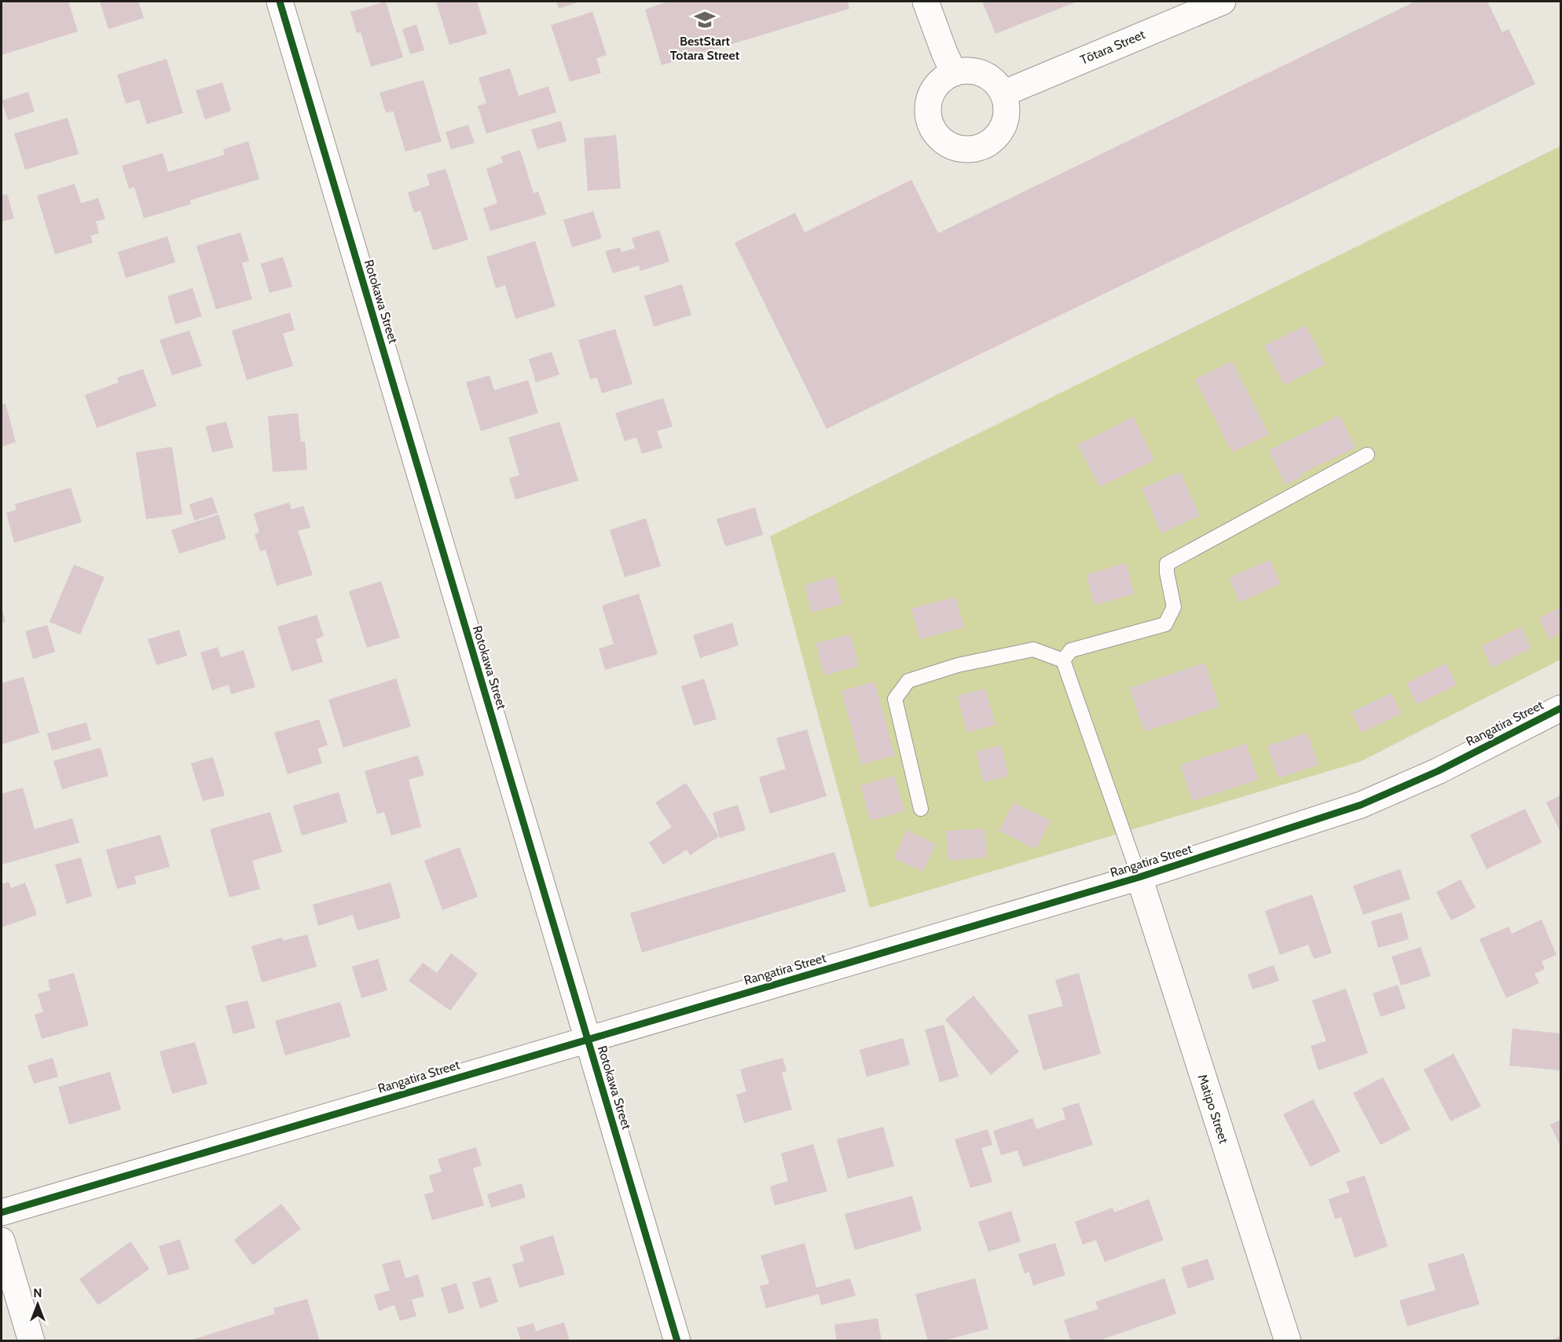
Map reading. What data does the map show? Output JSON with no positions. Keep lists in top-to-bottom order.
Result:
{
  "streets": {
    "street": [
      "Tōtara Street",
      "Rotokawa Street",
      "Rangatira Street",
      "Matipo Street"
    ]
  },
  "crossings": [
    ["Rotokawa Street", "Rangatira Street"],
    ["Rangatira Street", "Matipo Street"]
  ],
  "places": {
    "school or university": ["BestStart Totara Street"]
  },
  "north": "top"
}
